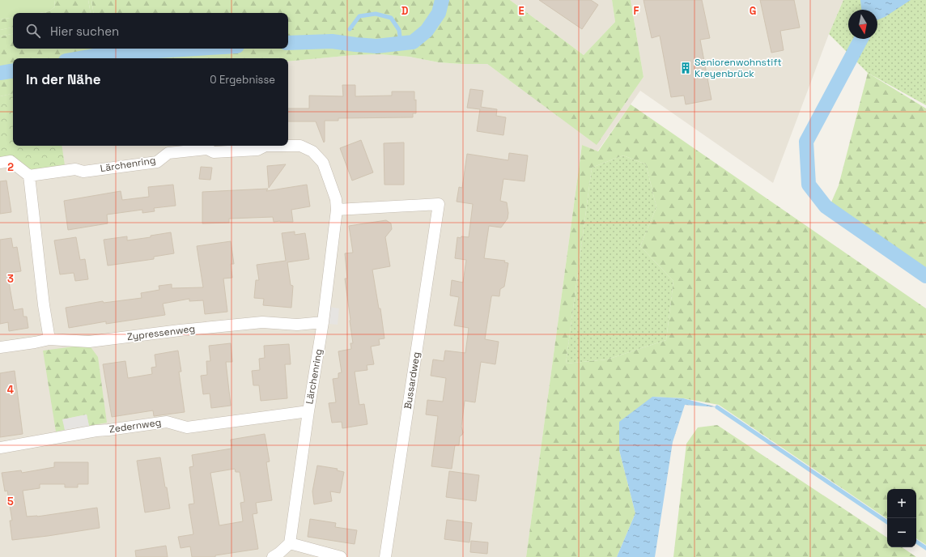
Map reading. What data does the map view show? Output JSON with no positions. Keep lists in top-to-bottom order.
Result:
{
  "streets": {
    "street": [
      "Lärchenring",
      "Zypressenweg",
      "Bussardweg",
      "Zedernweg"
    ]
  },
  "crossings": [
    ["Lärchenring", "Zypressenweg"],
    ["Lärchenring", "Bussardweg"],
    ["Lärchenring", "Zedernweg"]
  ],
  "places": {
    "building": ["Seniorenwohnstift Kreyenbrück"]
  },
  "north": "bottom",
  "page": {
    "search": "Hier suchen",
    "heading": ["In der Nähe", "0 Ergebnisse"],
    "map_buttons": ["+", "−"]
  },
  "grid": {
    "columns": [
      "D",
      "E",
      "F",
      "G"
    ],
    "rows": [
      "2",
      "3",
      "4",
      "5"
    ]
  }
}
